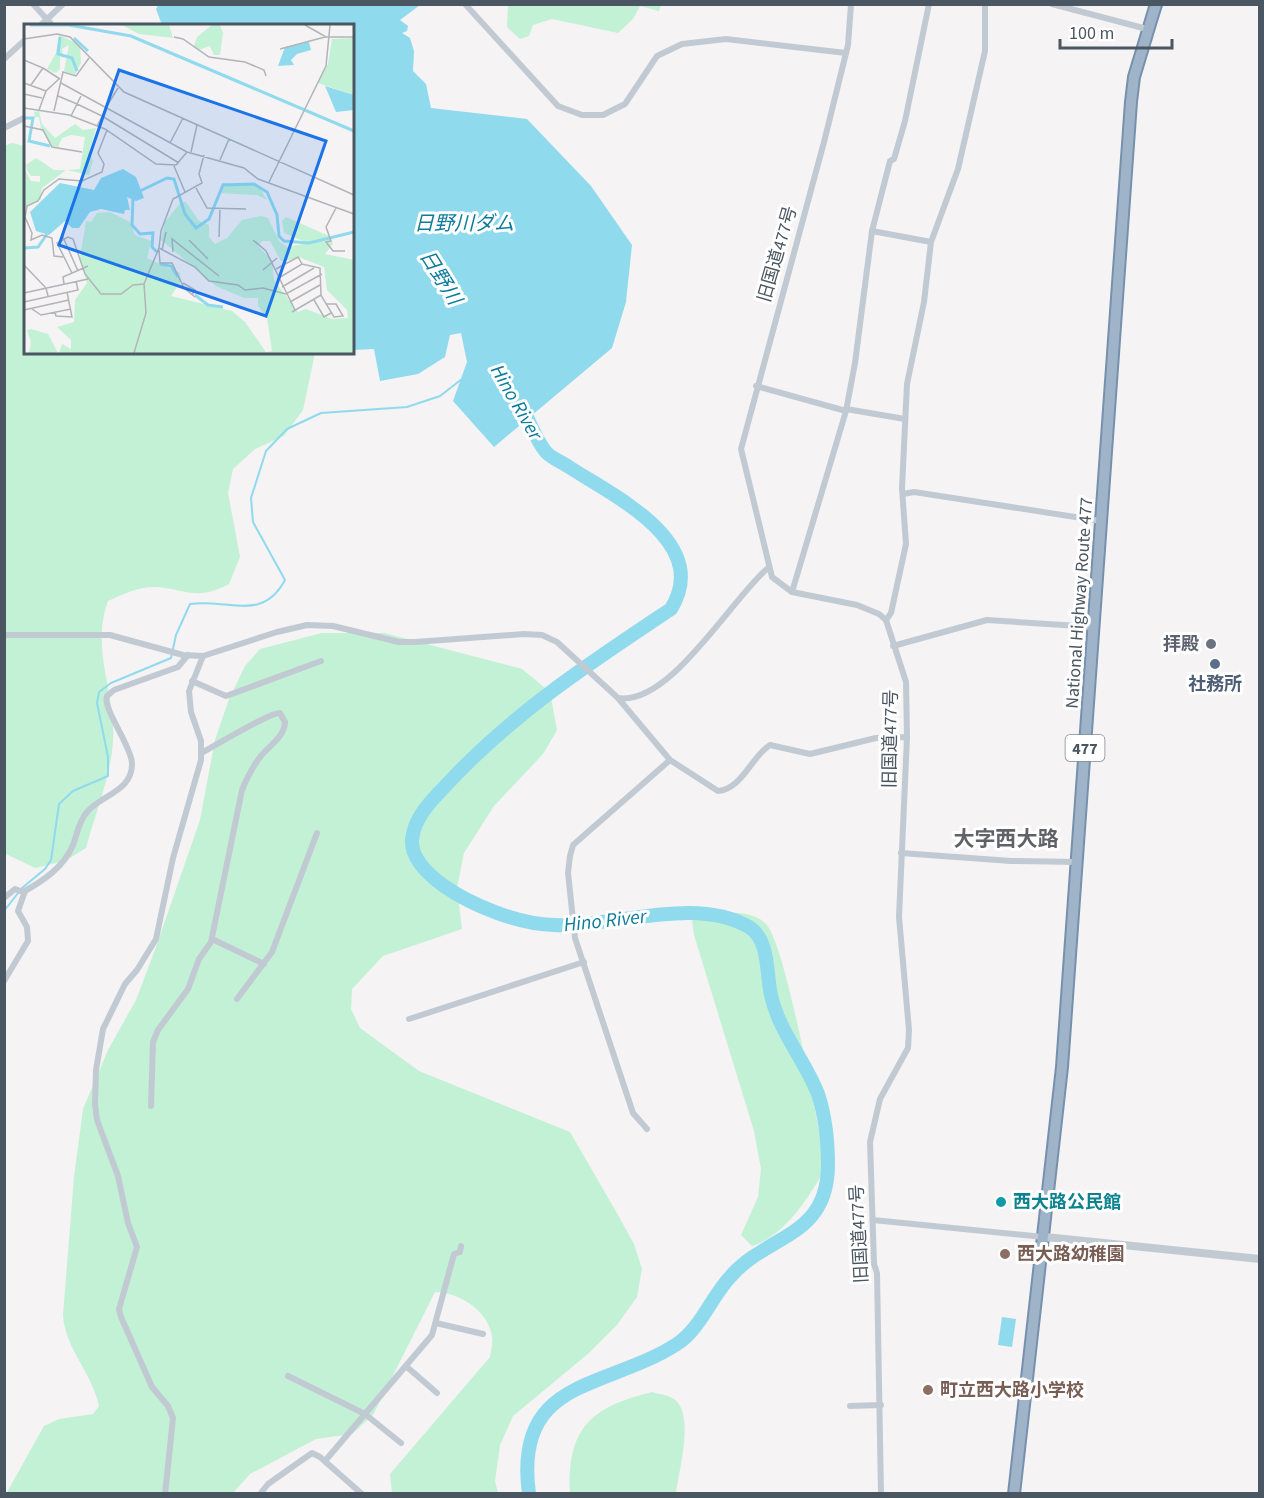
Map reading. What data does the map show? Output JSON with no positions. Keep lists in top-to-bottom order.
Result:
{
  "streets": {
    "highway": ["National Highway Route 477", "477"],
    "street": ["旧国道477号"]
  },
  "districts": ["大字西大路"],
  "water": ["日野川ダム", "日野川", "Hino River"],
  "places": [
    "拝殿",
    "社務所",
    "西大路公民館",
    "西大路幼稚園",
    "町立西大路小学校"
  ],
  "scale_bar": "100 m"
}
